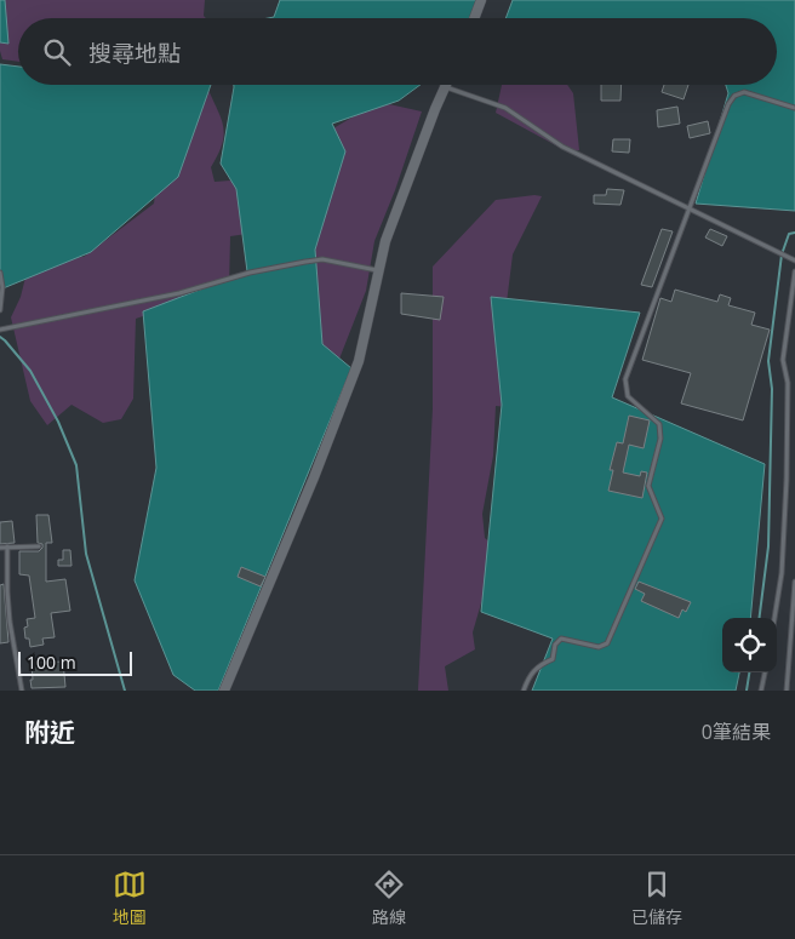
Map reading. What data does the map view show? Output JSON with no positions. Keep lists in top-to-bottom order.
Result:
{
  "scale_bar": "100 m",
  "page": {
    "search": "搜尋地點",
    "scale": "100 m",
    "heading": ["附近", "0筆結果"],
    "nav": ["地圖", "路線", "已儲存"]
  }
}
